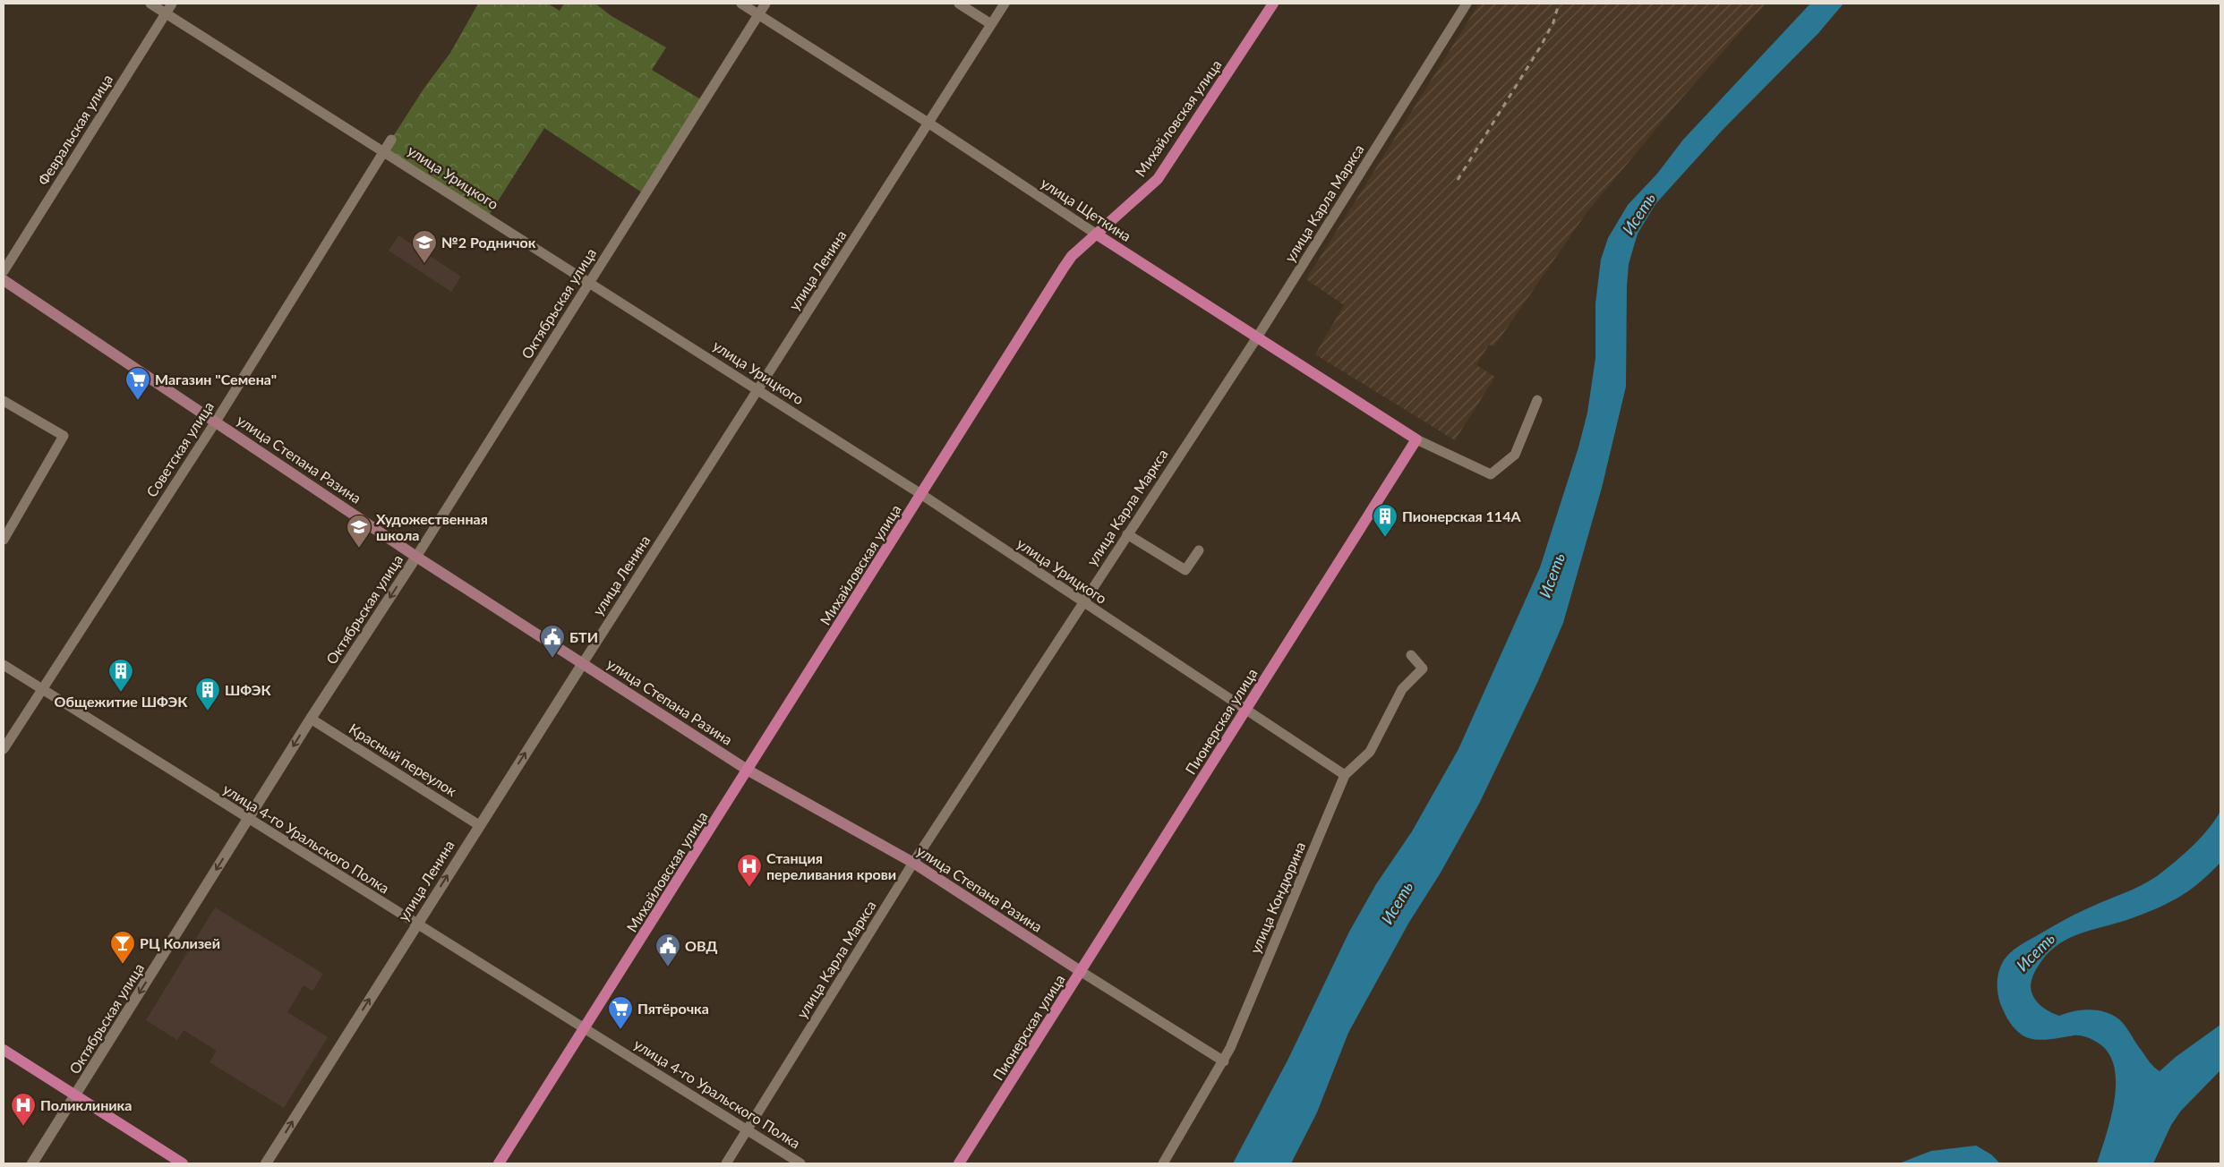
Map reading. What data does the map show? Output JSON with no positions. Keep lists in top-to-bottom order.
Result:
{
  "streets": {
    "main road": [
      "Михайловская улица",
      "улица Щеткина",
      "улица Степана Разина",
      "Пионерская улица"
    ],
    "street": [
      "Февральская улица",
      "улица Урицкого",
      "улица Карла Маркса",
      "улица Ленина",
      "Октябрьская улица",
      "Советская улица",
      "Красный переулок",
      "улица 4-го Уральского Полка",
      "улица Кондюрина"
    ]
  },
  "crossings": [
    ["Михайловская улица", "улица Урицкого"],
    ["Михайловская улица", "улица Щеткина"],
    ["Михайловская улица", "улица Степана Разина"],
    ["Михайловская улица", "улица 4-го Уральского Полка"],
    ["Февральская улица", "улица Урицкого"],
    ["улица Урицкого", "улица Карла Маркса"],
    ["улица Урицкого", "улица Ленина"],
    ["улица Урицкого", "Октябрьская улица"],
    ["улица Урицкого", "Советская улица"],
    ["улица Урицкого", "Пионерская улица"],
    ["улица Урицкого", "улица Кондюрина"],
    ["улица Карла Маркса", "улица Щеткина"],
    ["улица Карла Маркса", "улица Степана Разина"],
    ["улица Карла Маркса", "улица 4-го Уральского Полка"],
    ["улица Щеткина", "улица Ленина"],
    ["улица Щеткина", "Октябрьская улица"],
    ["улица Щеткина", "Пионерская улица"],
    ["улица Ленина", "улица Степана Разина"],
    ["улица Ленина", "Красный переулок"],
    ["улица Ленина", "улица 4-го Уральского Полка"],
    ["Октябрьская улица", "улица Степана Разина"],
    ["Октябрьская улица", "Красный переулок"],
    ["Октябрьская улица", "улица 4-го Уральского Полка"],
    ["Советская улица", "улица Степана Разина"],
    ["Советская улица", "улица 4-го Уральского Полка"],
    ["улица Степана Разина", "Пионерская улица"]
  ],
  "one_way": ["улица Ленина", "Октябрьская улица"],
  "water": ["Исеть"],
  "places": {
    "school or university": ["№2 Родничок", "Художественная школа"],
    "supermarket": ["Магазин \"Семена\"", "Пятёрочка"],
    "building": ["Пионерская 114А", "Общежитие ШФЭК", "ШФЭК"],
    "public building": ["БТИ", "ОВД"],
    "hospital": ["Станция переливания крови", "Поликлиника"],
    "bar": ["РЦ Колизей"]
  }
}
